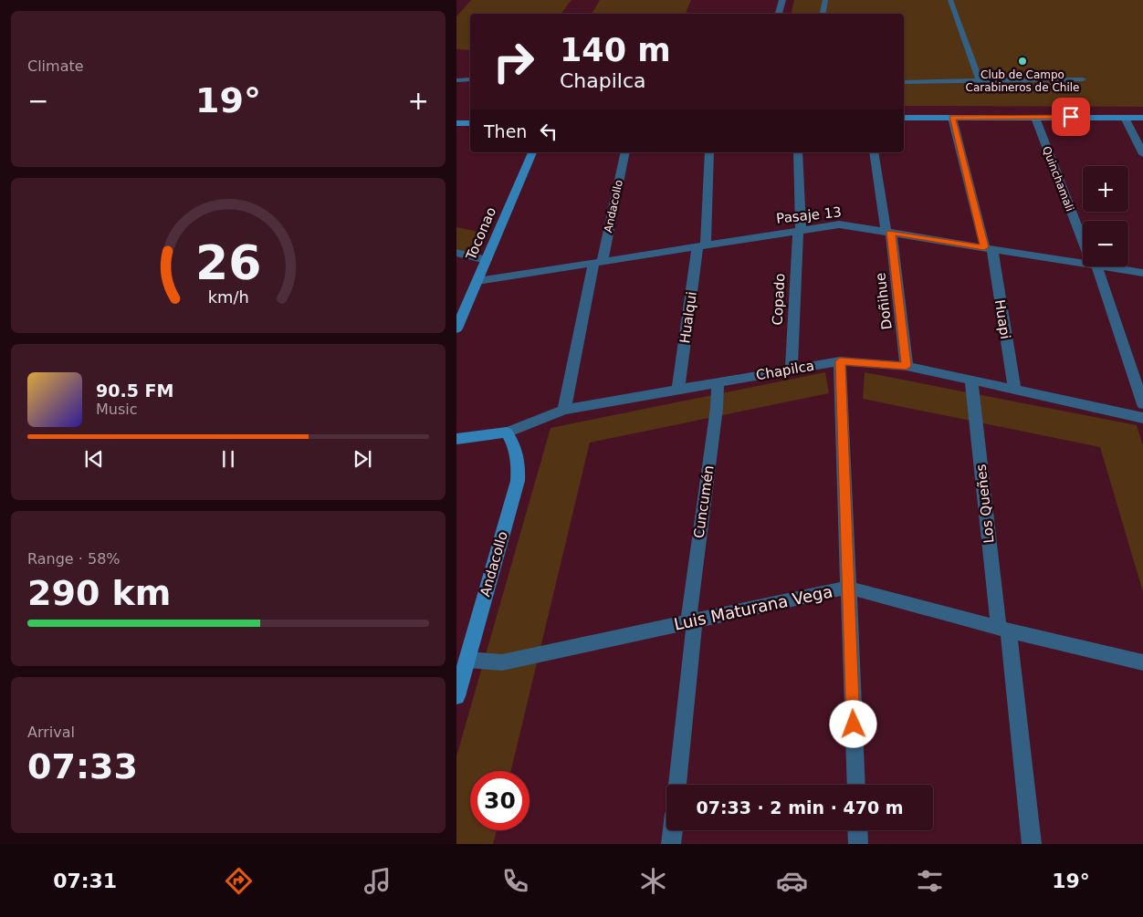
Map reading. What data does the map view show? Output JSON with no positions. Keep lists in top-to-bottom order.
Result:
{
  "streets": {
    "street": [
      "Quinchamali",
      "Andacollo",
      "Pasaje 13",
      "Toconao",
      "Copado",
      "Doñihue",
      "Hualqui",
      "Huapi",
      "Chapilca",
      "Cuncumén",
      "Los Queñes",
      "Luis Maturana Vega"
    ]
  },
  "crossings": [
    ["Andacollo", "Pasaje 13"],
    ["Andacollo", "Chapilca"],
    ["Andacollo", "Luis Maturana Vega"],
    ["Pasaje 13", "Toconao"],
    ["Pasaje 13", "Copado"],
    ["Pasaje 13", "Doñihue"],
    ["Pasaje 13", "Hualqui"],
    ["Pasaje 13", "Huapi"],
    ["Copado", "Chapilca"],
    ["Doñihue", "Chapilca"],
    ["Hualqui", "Chapilca"],
    ["Huapi", "Chapilca"],
    ["Chapilca", "Cuncumén"],
    ["Chapilca", "Los Queñes"],
    ["Cuncumén", "Luis Maturana Vega"],
    ["Los Queñes", "Luis Maturana Vega"]
  ],
  "places": ["Club de Campo Carabineros de Chile"],
  "page": {
    "tile": [
      "Climate",
      ["Range · 58%", "290 km"],
      ["Arrival", "07:33"]
    ],
    "turn": ["140 m", "Chapilca"],
    "heat": ["−", "19°", "+"],
    "then": "Then",
    "map_buttons": ["+", "−"],
    "song": ["90.5 FM", "Music"],
    "limit": "30",
    "trip": "07:33 · 2 min · 470 m",
    "tabs": ["07:31", "19°"],
    "gauge": ["26", "km/h"]
  }
}
